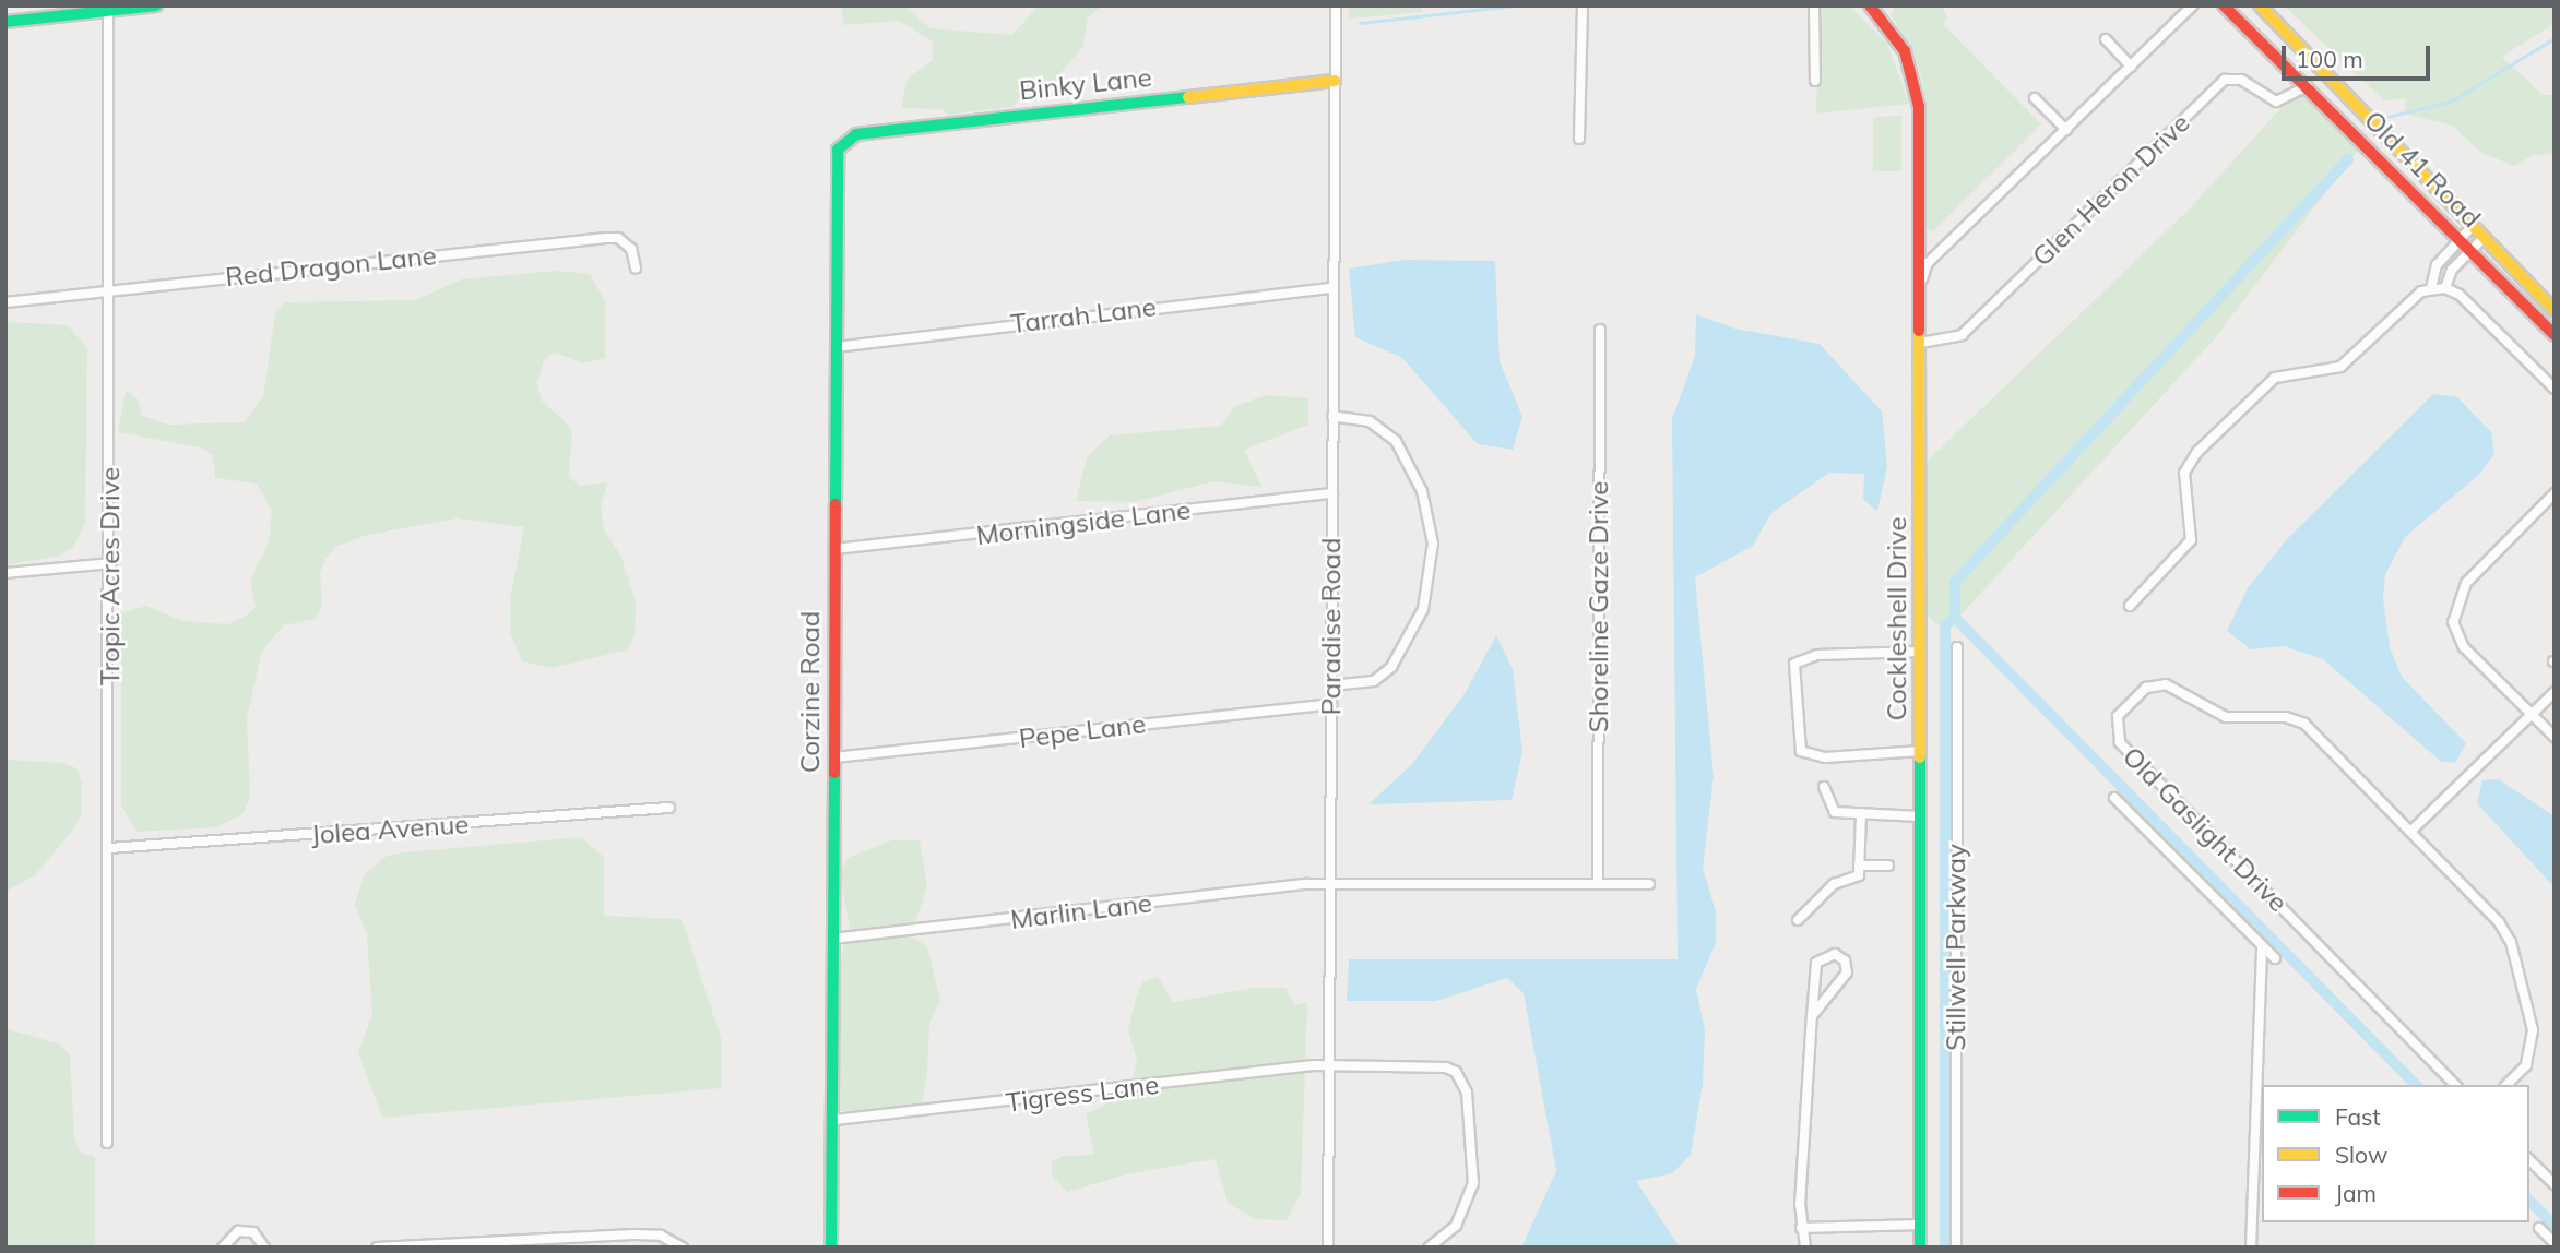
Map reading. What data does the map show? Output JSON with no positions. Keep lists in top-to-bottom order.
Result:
{
  "streets": {
    "street": [
      "Binky Lane",
      "Old 41 Road",
      "Glen Heron Drive",
      "Red Dragon Lane",
      "Tarrah Lane",
      "Morningside Lane",
      "Tropic Acres Drive",
      "Shoreline Gaze Drive",
      "Cockleshell Drive",
      "Paradise Road",
      "Corzine Road",
      "Pepe Lane",
      "Jolea Avenue",
      "Old Gaslight Drive",
      "Marlin Lane",
      "Stillwell Parkway",
      "Tigress Lane"
    ]
  },
  "crossings": [
    ["Binky Lane", "Paradise Road"],
    ["Binky Lane", "Corzine Road"],
    ["Old 41 Road", "Glen Heron Drive"],
    ["Glen Heron Drive", "Cockleshell Drive"],
    ["Red Dragon Lane", "Tropic Acres Drive"],
    ["Tarrah Lane", "Paradise Road"],
    ["Tarrah Lane", "Corzine Road"],
    ["Morningside Lane", "Paradise Road"],
    ["Morningside Lane", "Corzine Road"],
    ["Tropic Acres Drive", "Jolea Avenue"],
    ["Shoreline Gaze Drive", "Marlin Lane"],
    ["Paradise Road", "Pepe Lane"],
    ["Paradise Road", "Marlin Lane"],
    ["Paradise Road", "Tigress Lane"],
    ["Corzine Road", "Pepe Lane"],
    ["Corzine Road", "Marlin Lane"],
    ["Corzine Road", "Tigress Lane"]
  ],
  "legend": ["Fast", "Slow", "Jam"],
  "scale_bar": "100 m"
}
